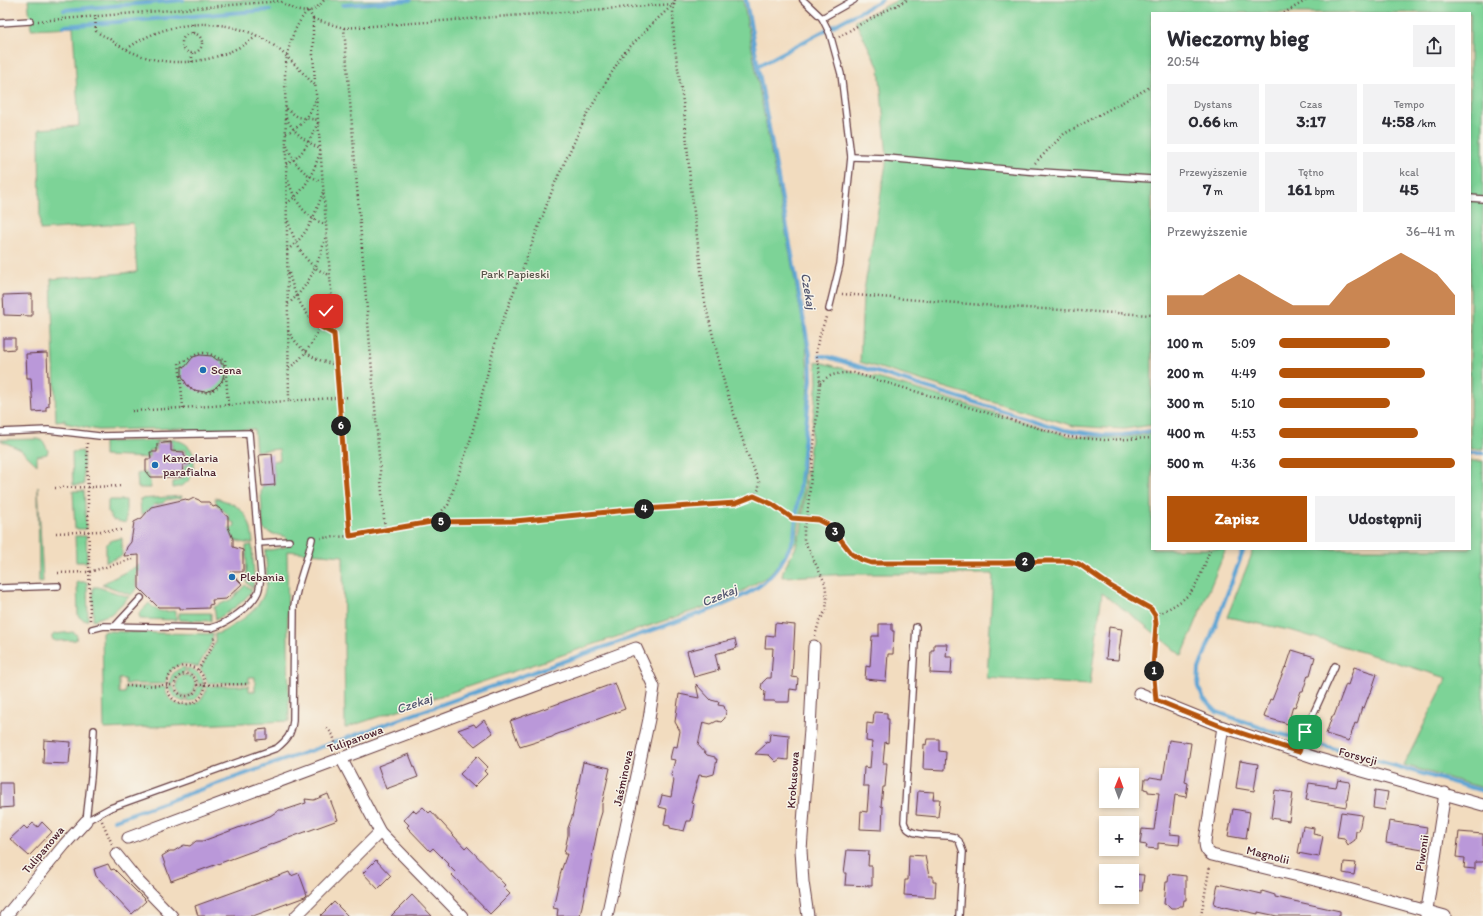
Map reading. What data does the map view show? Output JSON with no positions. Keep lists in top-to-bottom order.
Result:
{
  "streets": {
    "street": [
      "Tulipanowa",
      "Forsycji",
      "Jaśminowa",
      "Krokusowa",
      "Piwonii",
      "Magnolii"
    ]
  },
  "crossings": [
    ["Tulipanowa", "Jaśminowa"],
    ["Forsycji", "Piwonii"],
    ["Forsycji", "Magnolii"],
    ["Piwonii", "Magnolii"]
  ],
  "water": ["Czekaj"],
  "parks": ["Park Papieski"],
  "places": ["Scena", "Kancelaria parafialna", "Plebania"],
  "north": "top",
  "page": {
    "heading": ["Wieczorny bieg", "20:54"],
    "stats": [
      ["Dystans", "0.66 km"],
      ["Czas", "3:17"],
      ["Tempo", "4:58 /km"],
      ["Przewyższenie", "7 m"],
      ["Tętno", "161 bpm"],
      ["kcal", "45"]
    ],
    "chart": ["Przewyższenie", "36–41 m"],
    "list": [
      {
        "name": "100 m",
        "note": "5:09"
      },
      {
        "name": "200 m",
        "note": "4:49"
      },
      {
        "name": "300 m",
        "note": "5:10"
      },
      {
        "name": "400 m",
        "note": "4:53"
      },
      {
        "name": "500 m",
        "note": "4:36"
      }
    ],
    "pins": [
      "6",
      "4",
      "5",
      "3",
      "2",
      "1"
    ],
    "buttons": ["Zapisz", "Udostępnij"],
    "map_buttons": ["+", "−"]
  }
}
